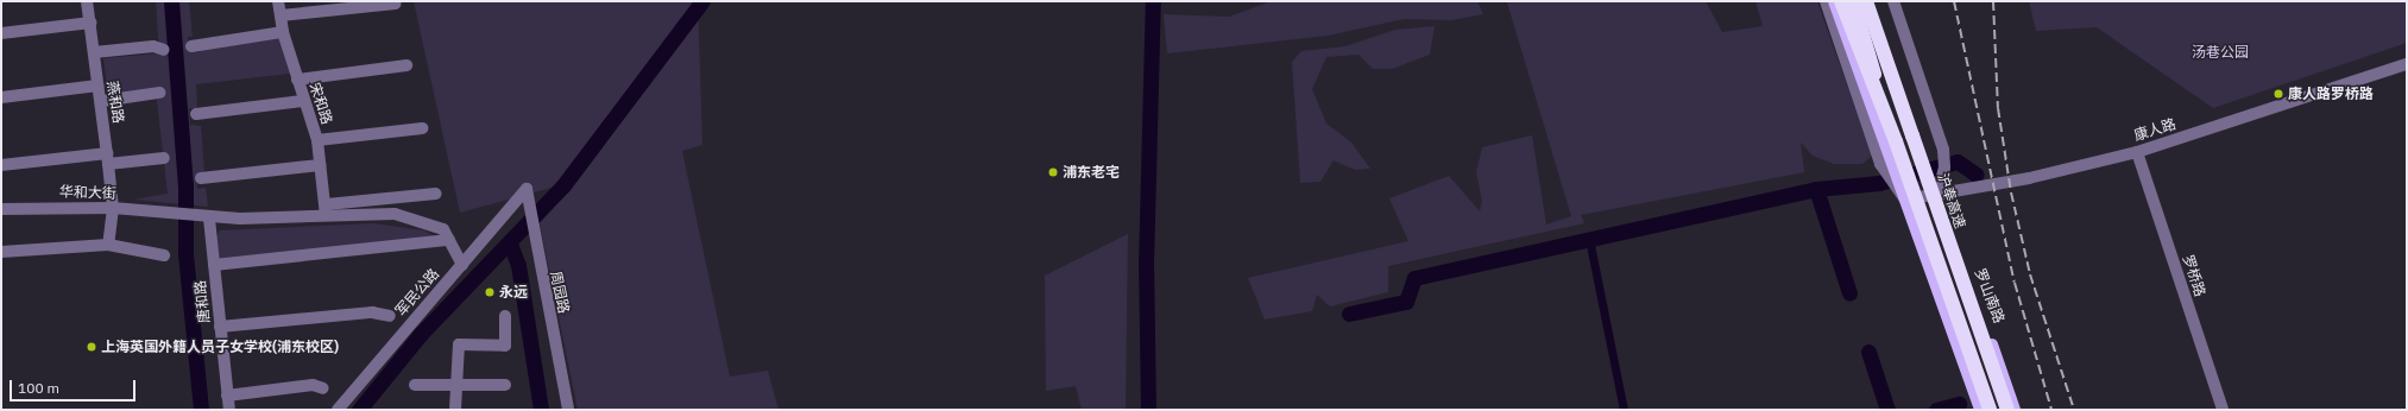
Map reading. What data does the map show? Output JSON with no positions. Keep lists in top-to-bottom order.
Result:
{
  "streets": {
    "highway": ["沪奉高速"],
    "main road": ["罗山南路"],
    "street": [
      "燕和路",
      "宋和路",
      "康人路",
      "华和大街",
      "罗桥路",
      "军民公路",
      "周园路",
      "唐和路"
    ]
  },
  "crossings": [
    ["燕和路", "华和大街"],
    ["宋和路", "华和大街"],
    ["康人路", "罗桥路"],
    ["康人路", "罗山南路"],
    ["华和大街", "唐和路"],
    ["沪奉高速", "罗山南路"],
    ["军民公路", "周园路"]
  ],
  "parks": ["汤巷公园"],
  "places": [
    "康人路罗桥路",
    "浦东老宅",
    "永远",
    "上海英国外籍人员子女学校(浦东校区)"
  ],
  "scale_bar": "100 m"
}
